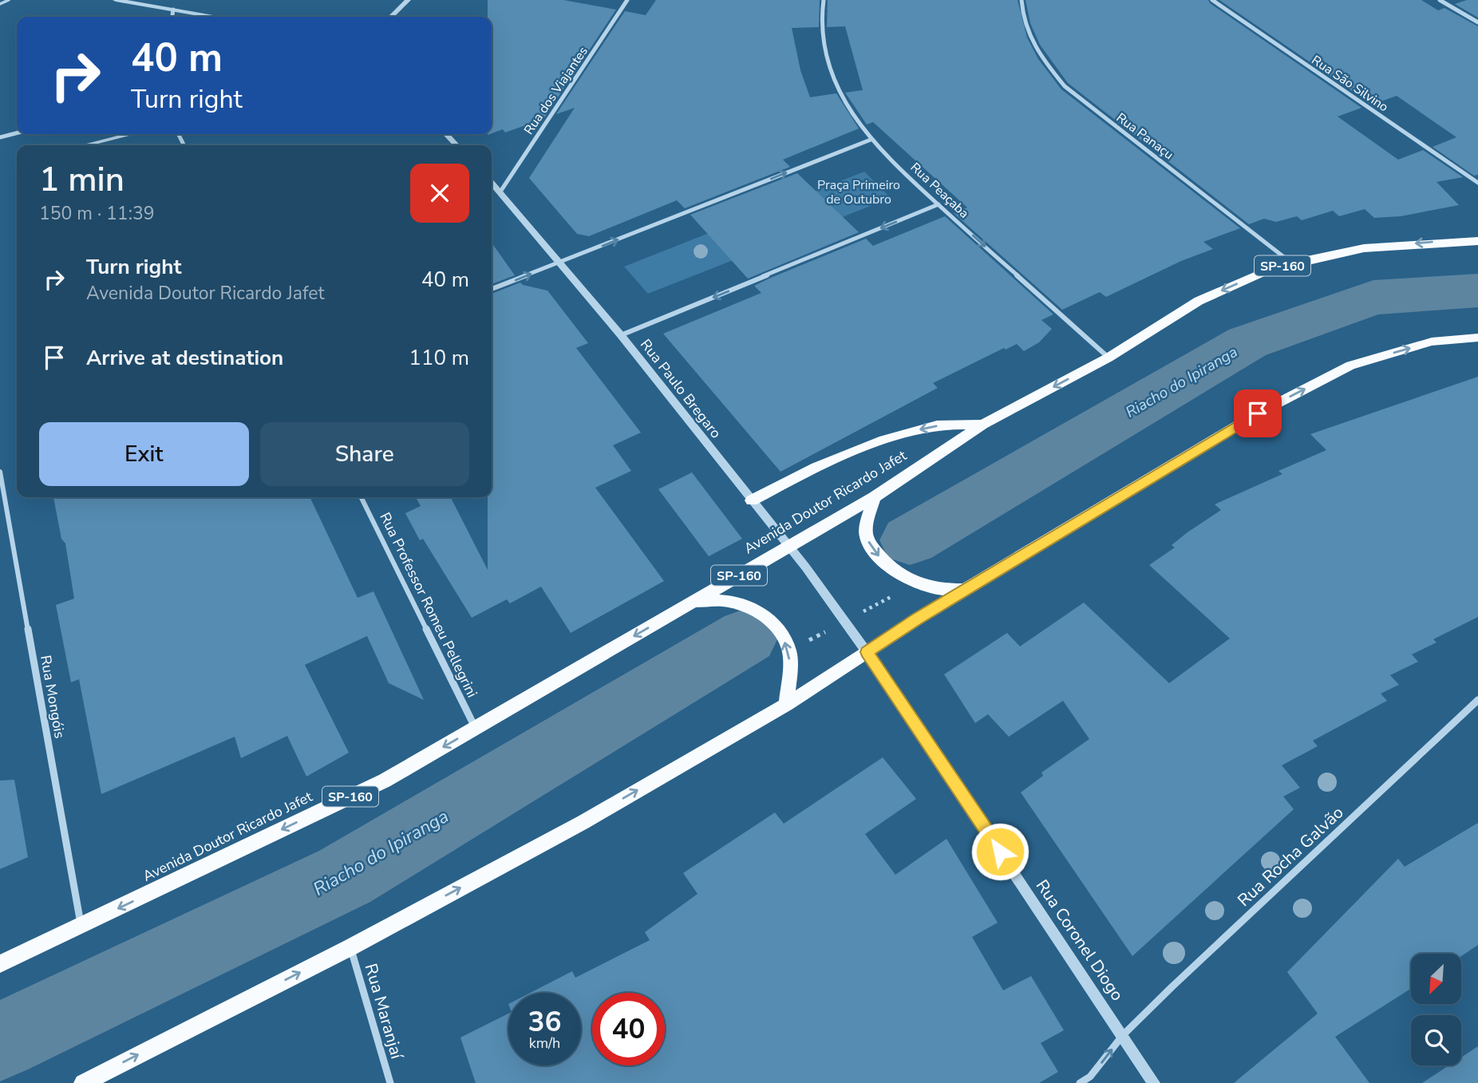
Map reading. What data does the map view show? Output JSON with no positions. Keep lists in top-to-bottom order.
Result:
{
  "streets": {
    "main road": ["SP-160", "Avenida Doutor Ricardo Jafet"],
    "street": [
      "Rua São Silvino",
      "Rua dos Viajantes",
      "Rua Panaçu",
      "Rua Peaçaba",
      "Rua Paulo Bregaro",
      "Rua Professor Romeu Pellegrini",
      "Rua Mongóis",
      "Rua Rocha Galvão",
      "Rua Coronel Diogo",
      "Rua Maranjaí"
    ]
  },
  "crossings": [
    ["Rua dos Viajantes", "Rua Paulo Bregaro"],
    ["Rua Panaçu", "Avenida Doutor Ricardo Jafet"],
    ["Rua Peaçaba", "Avenida Doutor Ricardo Jafet"],
    ["Rua Paulo Bregaro", "Avenida Doutor Ricardo Jafet"],
    ["Rua Paulo Bregaro", "Rua Coronel Diogo"],
    ["Avenida Doutor Ricardo Jafet", "Rua Professor Romeu Pellegrini"],
    ["Avenida Doutor Ricardo Jafet", "Rua Mongóis"],
    ["Rua Rocha Galvão", "Rua Coronel Diogo"]
  ],
  "one_way": ["Rua Peaçaba", "Avenida Doutor Ricardo Jafet"],
  "water": ["Riacho do Ipiranga"],
  "parks": ["Praça Primeiro de Outubro"],
  "north": "bottom left",
  "page": {
    "turn": ["40 m", "Turn right"],
    "heading": ["1 min", "150 m · 11:39"],
    "list": [
      {
        "name": "Turn right",
        "note": "Avenida Doutor Ricardo Jafet",
        "value": "40 m"
      },
      {
        "name": "Arrive at destination",
        "value": "110 m"
      }
    ],
    "buttons": ["Exit", "Share"],
    "speed": "36 km/h",
    "limit": "40"
  }
}
